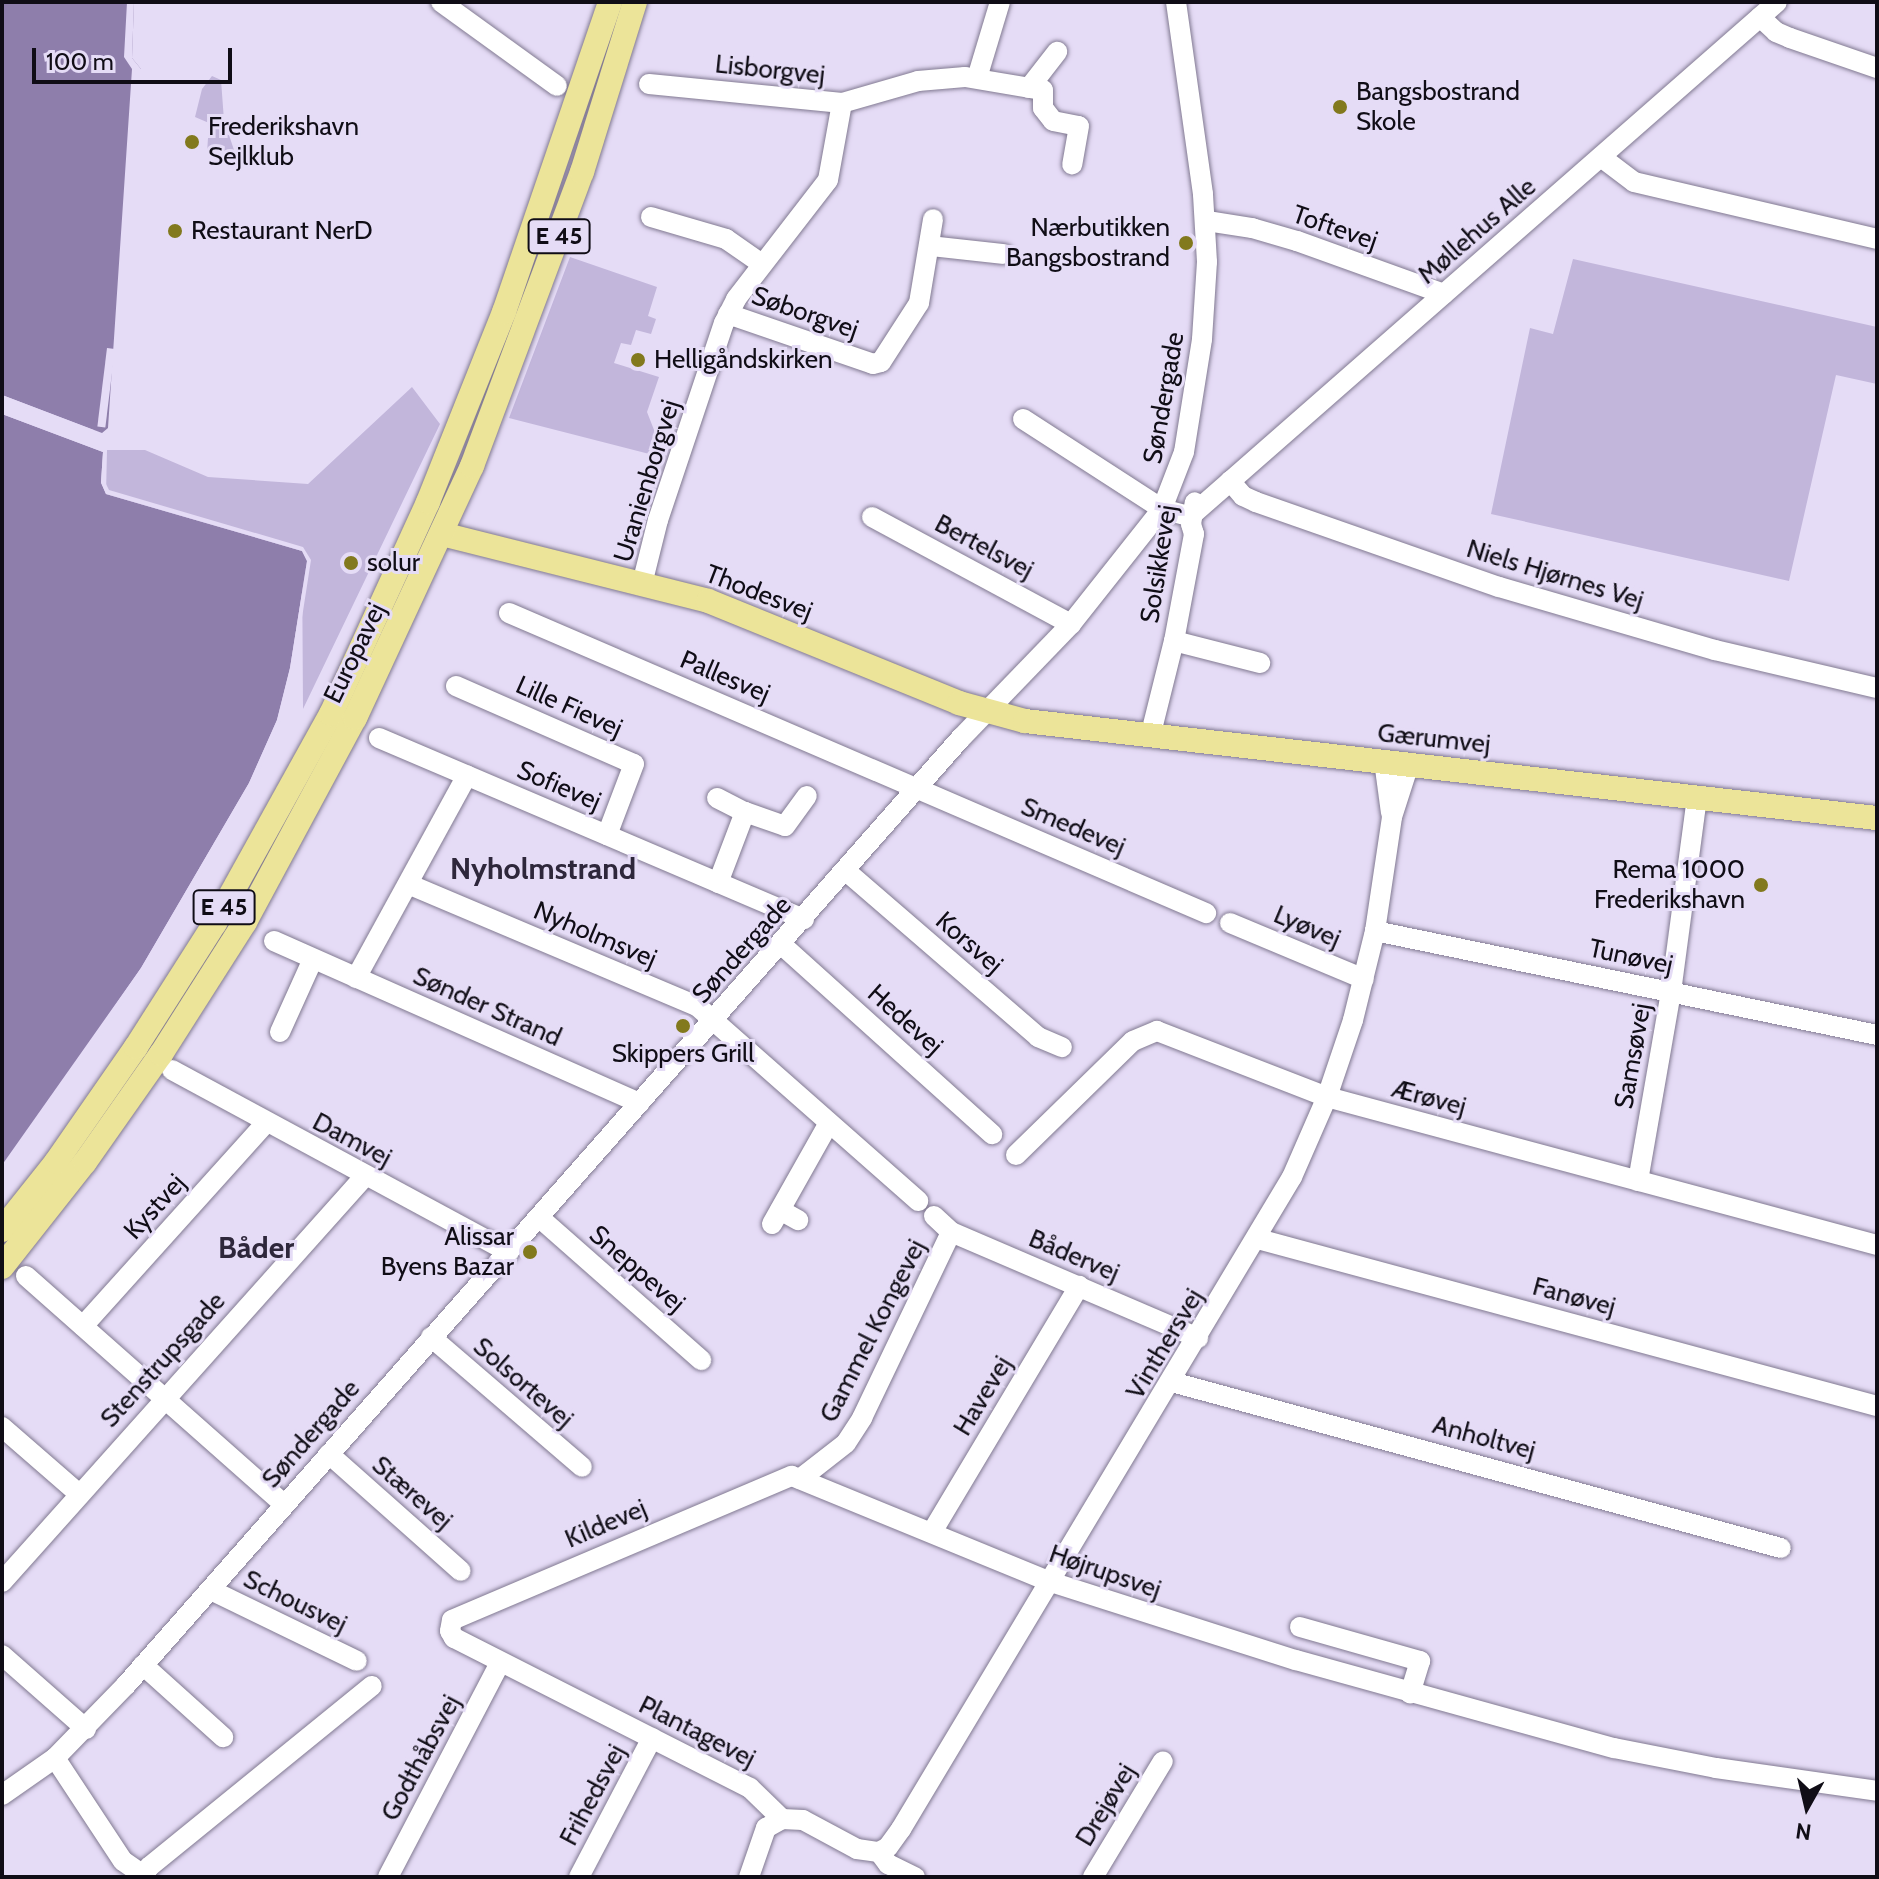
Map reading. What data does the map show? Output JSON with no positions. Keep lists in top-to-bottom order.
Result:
{
  "streets": {
    "main road": [
      "E 45",
      "Thodesvej",
      "Europavej",
      "Gærumvej"
    ],
    "street": [
      "Lisborgvej",
      "Toftevej",
      "Møllehus Alle",
      "Søborgvej",
      "Søndergade",
      "Uranienborgvej",
      "Bertelsvej",
      "Solsikkevej",
      "Niels Hjørnes Vej",
      "Pallesvej",
      "Lille Fievej",
      "Sofievej",
      "Smedevej",
      "Lyøvej",
      "Nyholmsvej",
      "Korsvej",
      "Tunøvej",
      "Sønder Strand",
      "Hedevej",
      "Samsøvej",
      "Ærøvej",
      "Damvej",
      "Kystvej",
      "Bådervej",
      "Sneppevej",
      "Fanøvej",
      "Gammel Kongevej",
      "Vinthersvej",
      "Stenstrupsgade",
      "Solsortevej",
      "Havevej",
      "Anholtvej",
      "Stærevej",
      "Kildevej",
      "Højrupsvej",
      "Schousvej",
      "Plantagevej",
      "Godthåbsvej",
      "Frihedsvej",
      "Drejøvej"
    ]
  },
  "crossings": [
    ["Lisborgvej", "Uranienborgvej"],
    ["Toftevej", "Møllehus Alle"],
    ["Toftevej", "Søndergade"],
    ["Møllehus Alle", "Solsikkevej"],
    ["Møllehus Alle", "Niels Hjørnes Vej"],
    ["Søborgvej", "Uranienborgvej"],
    ["Søndergade", "Bertelsvej"],
    ["Søndergade", "Thodesvej"],
    ["Søndergade", "Pallesvej"],
    ["Søndergade", "Gærumvej"],
    ["Søndergade", "Sofievej"],
    ["Søndergade", "Smedevej"],
    ["Søndergade", "Nyholmsvej"],
    ["Søndergade", "Korsvej"],
    ["Søndergade", "Sønder Strand"],
    ["Søndergade", "Hedevej"],
    ["Søndergade", "Damvej"],
    ["Søndergade", "Sneppevej"],
    ["Søndergade", "Solsortevej"],
    ["Søndergade", "Stærevej"],
    ["Søndergade", "Schousvej"],
    ["Uranienborgvej", "Thodesvej"],
    ["Solsikkevej", "Gærumvej"],
    ["Thodesvej", "Europavej"],
    ["Thodesvej", "Gærumvej"],
    ["Pallesvej", "Smedevej"],
    ["Lille Fievej", "Sofievej"],
    ["Gærumvej", "Samsøvej"],
    ["Gærumvej", "Vinthersvej"],
    ["Lyøvej", "Vinthersvej"],
    ["Tunøvej", "Samsøvej"],
    ["Tunøvej", "Vinthersvej"],
    ["Samsøvej", "Ærøvej"],
    ["Ærøvej", "Vinthersvej"],
    ["Damvej", "Kystvej"],
    ["Damvej", "Stenstrupsgade"],
    ["Bådervej", "Gammel Kongevej"],
    ["Bådervej", "Vinthersvej"],
    ["Bådervej", "Havevej"],
    ["Fanøvej", "Vinthersvej"],
    ["Gammel Kongevej", "Kildevej"],
    ["Gammel Kongevej", "Højrupsvej"],
    ["Vinthersvej", "Anholtvej"],
    ["Vinthersvej", "Højrupsvej"],
    ["Vinthersvej", "Plantagevej"],
    ["Havevej", "Højrupsvej"],
    ["Kildevej", "Højrupsvej"],
    ["Kildevej", "Plantagevej"],
    ["Plantagevej", "Godthåbsvej"],
    ["Plantagevej", "Frihedsvej"]
  ],
  "districts": ["Nyholmstrand", "Båder"],
  "places": [
    "Bangsbostrand Skole",
    "Frederikshavn Sejlklub",
    "Restaurant NerD",
    "Nærbutikken Bangsbostrand",
    "Helligåndskirken",
    "solur",
    "Rema 1000 Frederikshavn",
    "Skippers Grill",
    "Alissar Byens Bazar"
  ],
  "scale_bar": "100 m",
  "north": "bottom"
}
